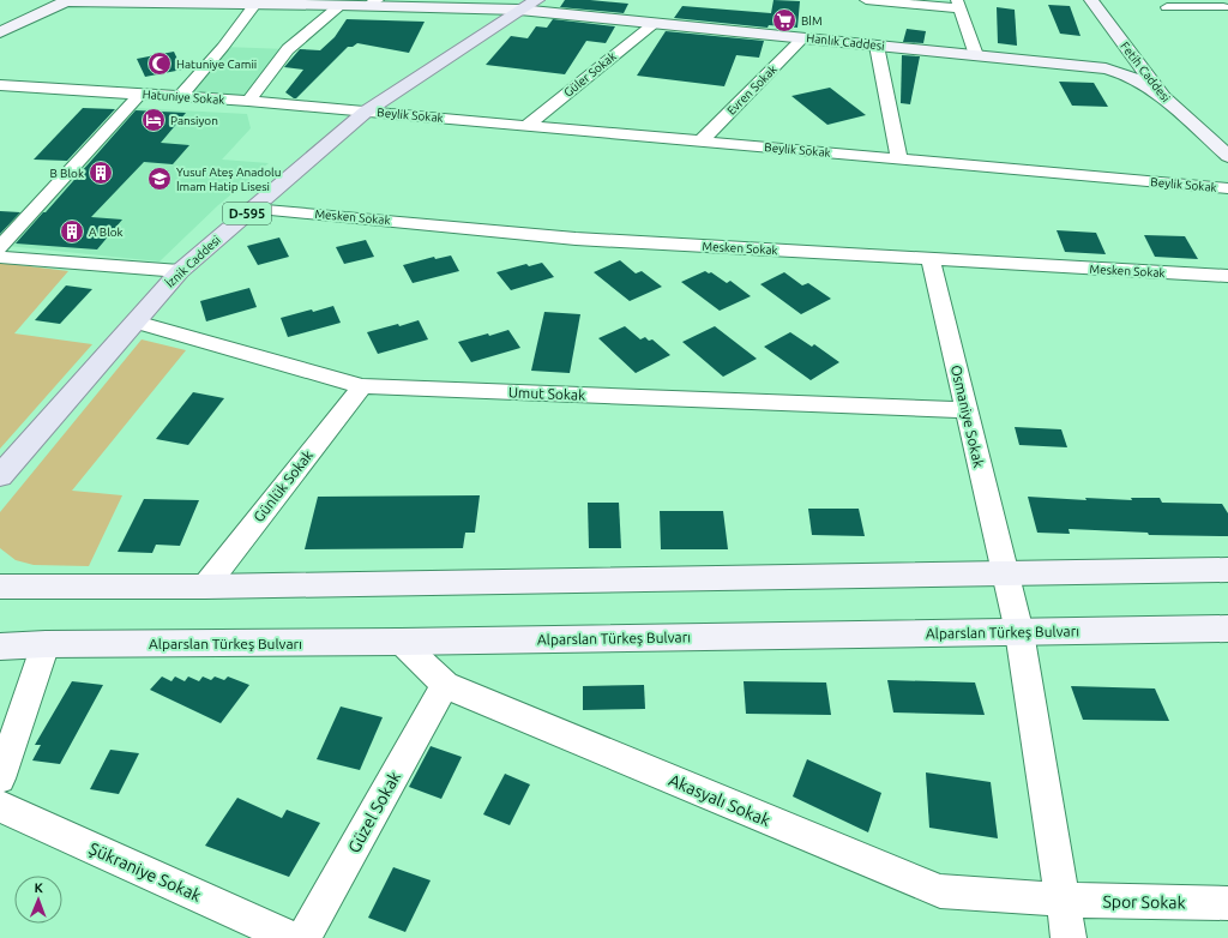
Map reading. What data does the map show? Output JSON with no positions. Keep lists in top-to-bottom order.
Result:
{
  "streets": {
    "main road": ["D-595", "İznik Caddesi"],
    "street": [
      "Hanlık Caddesi",
      "Fetih Caddesi",
      "Güler Sokak",
      "Evren Sokak",
      "Hatuniye Sokak",
      "Beylik Sokak",
      "Mesken Sokak",
      "Umut Sokak",
      "Osmaniye Sokak",
      "Günlük Sokak",
      "Alparslan Türkeş Bulvarı",
      "Akasyalı Sokak",
      "Güzel Sokak",
      "Şükraniye Sokak",
      "Spor Sokak"
    ]
  },
  "crossings": [
    ["Hanlık Caddesi", "Fetih Caddesi"],
    ["Hanlık Caddesi", "Güler Sokak"],
    ["Hanlık Caddesi", "Evren Sokak"],
    ["Hanlık Caddesi", "İznik Caddesi"],
    ["Güler Sokak", "Beylik Sokak"],
    ["Evren Sokak", "Beylik Sokak"],
    ["Hatuniye Sokak", "Beylik Sokak"],
    ["Hatuniye Sokak", "İznik Caddesi"],
    ["Beylik Sokak", "İznik Caddesi"],
    ["Mesken Sokak", "İznik Caddesi"],
    ["Mesken Sokak", "Osmaniye Sokak"],
    ["İznik Caddesi", "Umut Sokak"],
    ["Umut Sokak", "Osmaniye Sokak"],
    ["Umut Sokak", "Günlük Sokak"],
    ["Osmaniye Sokak", "Alparslan Türkeş Bulvarı"],
    ["Osmaniye Sokak", "Akasyalı Sokak"],
    ["Osmaniye Sokak", "Spor Sokak"],
    ["Alparslan Türkeş Bulvarı", "Akasyalı Sokak"],
    ["Akasyalı Sokak", "Güzel Sokak"],
    ["Akasyalı Sokak", "Spor Sokak"]
  ],
  "places": {
    "supermarket": ["BİM"],
    "mosque": ["Hatuniye Camii"],
    "hotel": ["Pansiyon"],
    "building": ["B Blok", "A Blok"],
    "school or university": ["Yusuf Ateş Anadolu İmam Hatip Lisesi"]
  },
  "north": "top"
}
